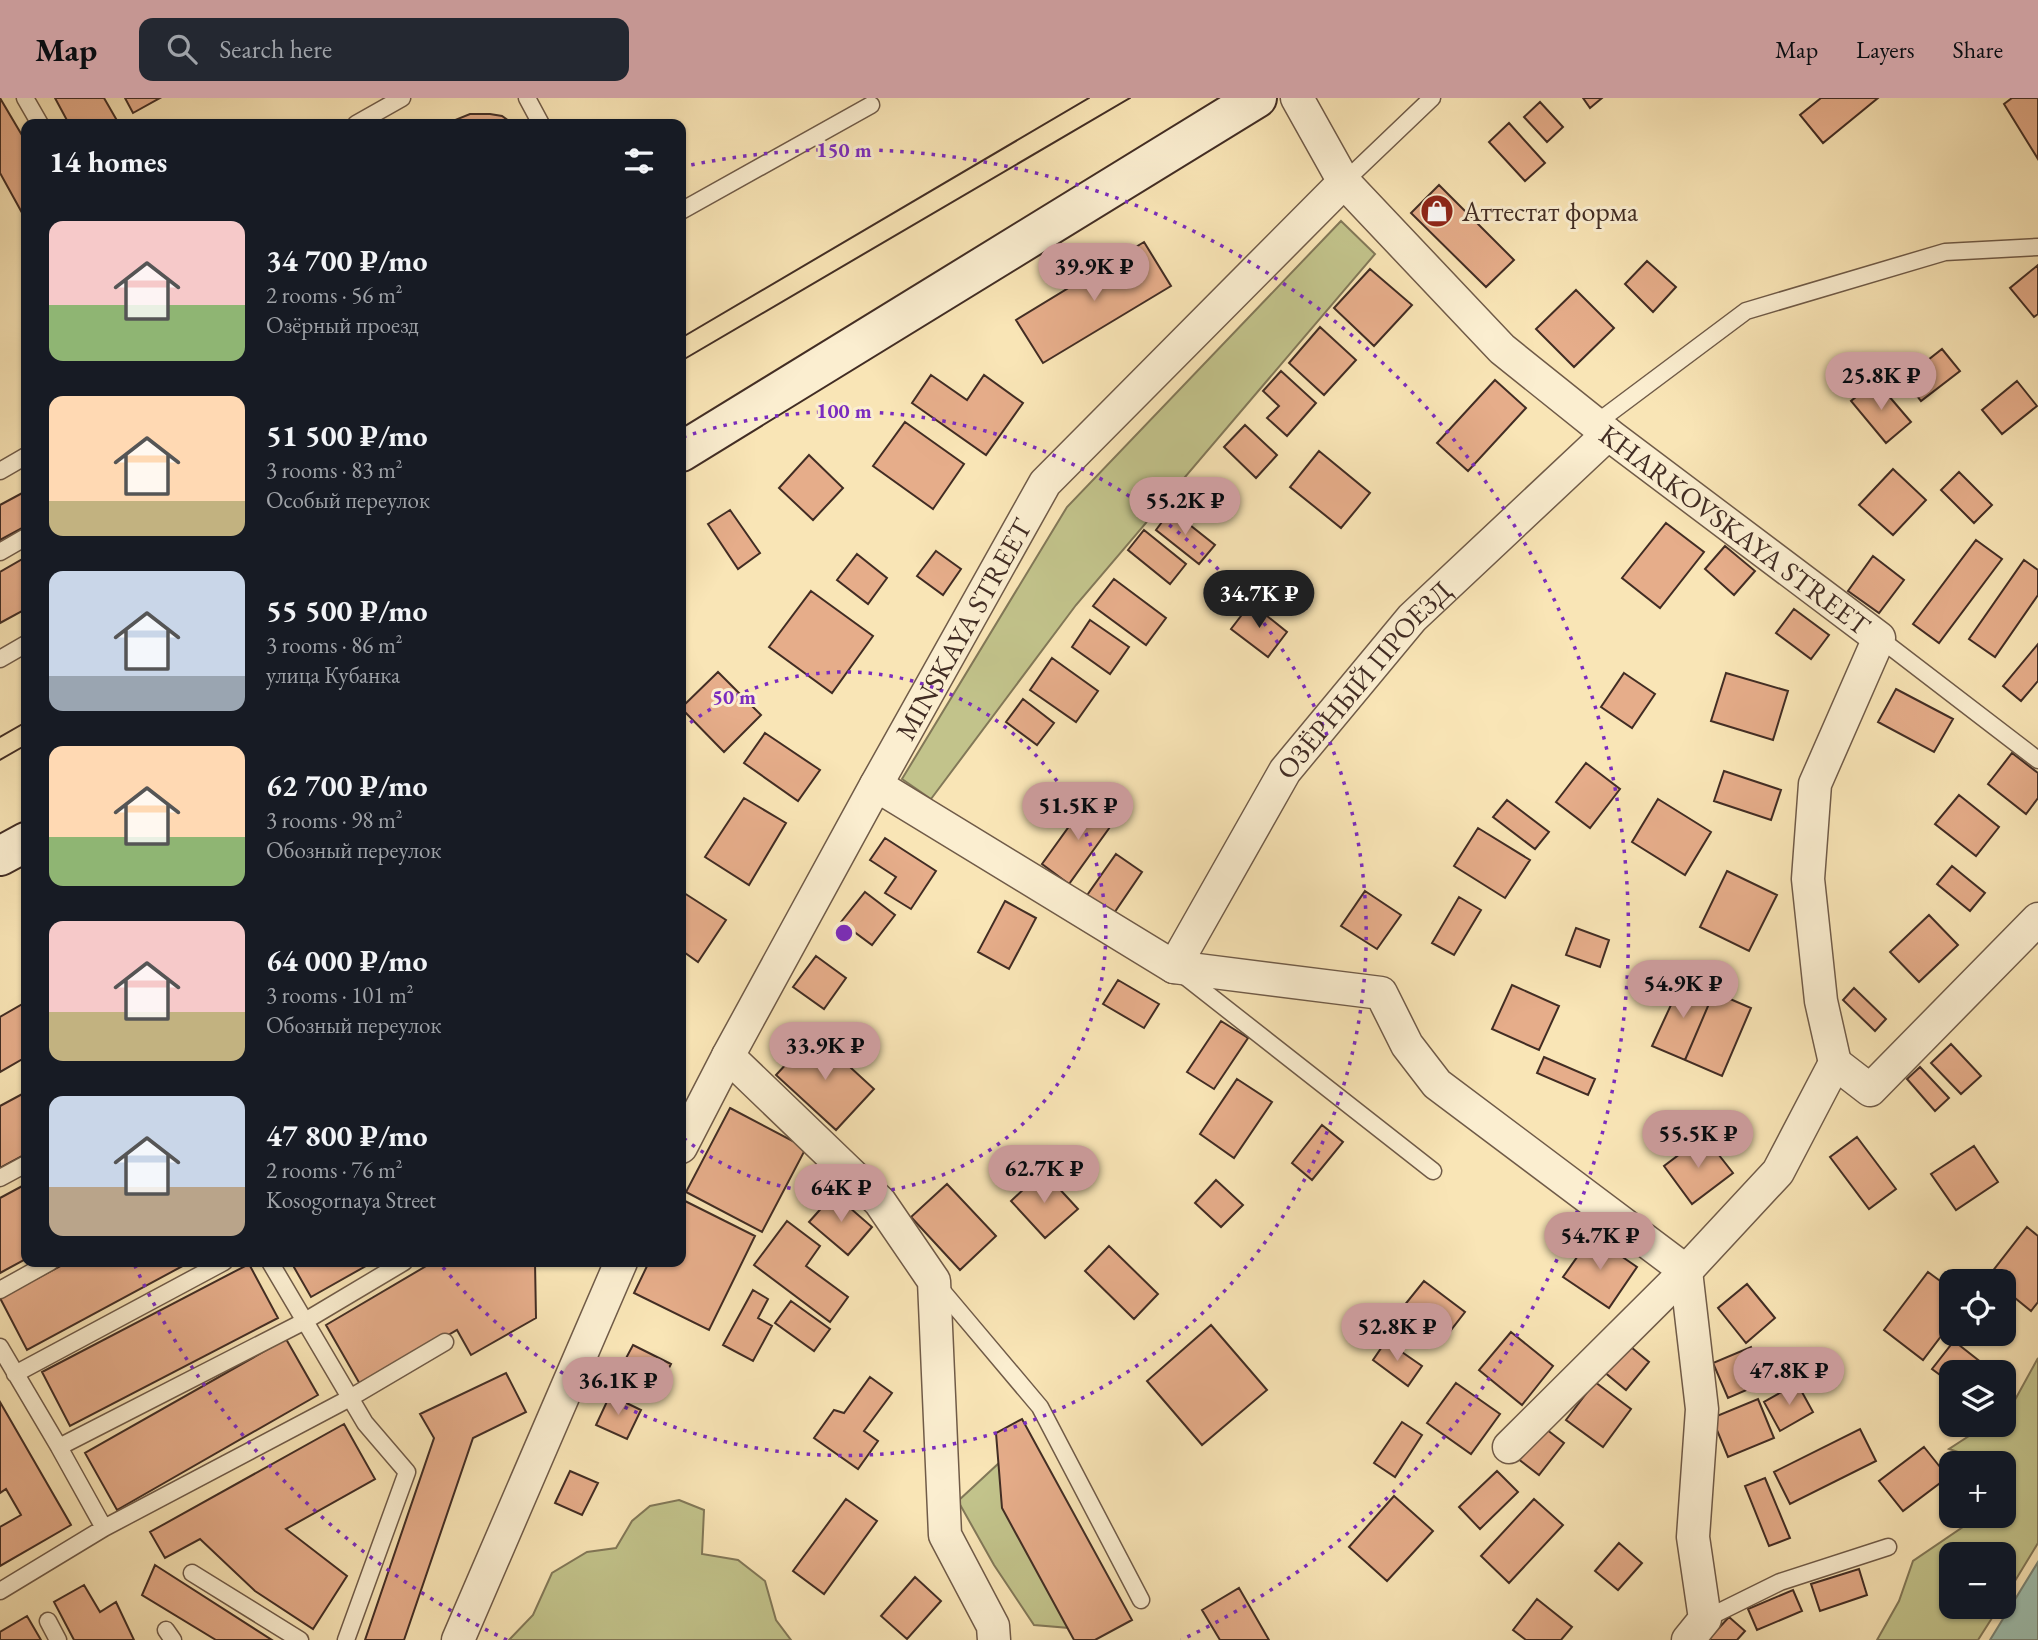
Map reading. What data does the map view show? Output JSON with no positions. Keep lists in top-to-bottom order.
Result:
{
  "streets": {
    "street": ["KHARKOVSKAYA STREET", "MINSKAYA STREET", "ОЗЁРНЫЙ ПРОЕЗД"]
  },
  "crossings": [
    ["KHARKOVSKAYA STREET", "MINSKAYA STREET"],
    ["KHARKOVSKAYA STREET", "ОЗЁРНЫЙ ПРОЕЗД"]
  ],
  "places": {
    "shop": ["Аттестат форма"]
  },
  "page": {
    "header": "Map",
    "search": "Search here",
    "nav": ["Map", "Layers", "Share"],
    "heading": "14 homes",
    "list": [
      {
        "name": "34 700 ₽/mo",
        "note": "2 rooms · 56 m² · Озёрный проезд"
      },
      {
        "name": "51 500 ₽/mo",
        "note": "3 rooms · 83 m² · Особый переулок"
      },
      {
        "name": "55 500 ₽/mo",
        "note": "3 rooms · 86 m² · улица Кубанка"
      },
      {
        "name": "62 700 ₽/mo",
        "note": "3 rooms · 98 m² · Обозный переулок"
      },
      {
        "name": "64 000 ₽/mo",
        "note": "3 rooms · 101 m² · Обозный переулок"
      },
      {
        "name": "47 800 ₽/mo",
        "note": "2 rooms · 76 m² · Kosogornaya Street"
      }
    ],
    "price": [
      "39.9K ₽",
      "25.8K ₽",
      "55.2K ₽",
      "34.7K ₽",
      "51.5K ₽",
      "54.9K ₽",
      "33.9K ₽",
      "55.5K ₽",
      "62.7K ₽",
      "64K ₽",
      "54.7K ₽",
      "52.8K ₽",
      "47.8K ₽",
      "36.1K ₽"
    ],
    "map_buttons": ["+", "−"]
  },
  "rings": ["150 m", "100 m", "50 m"]
}
